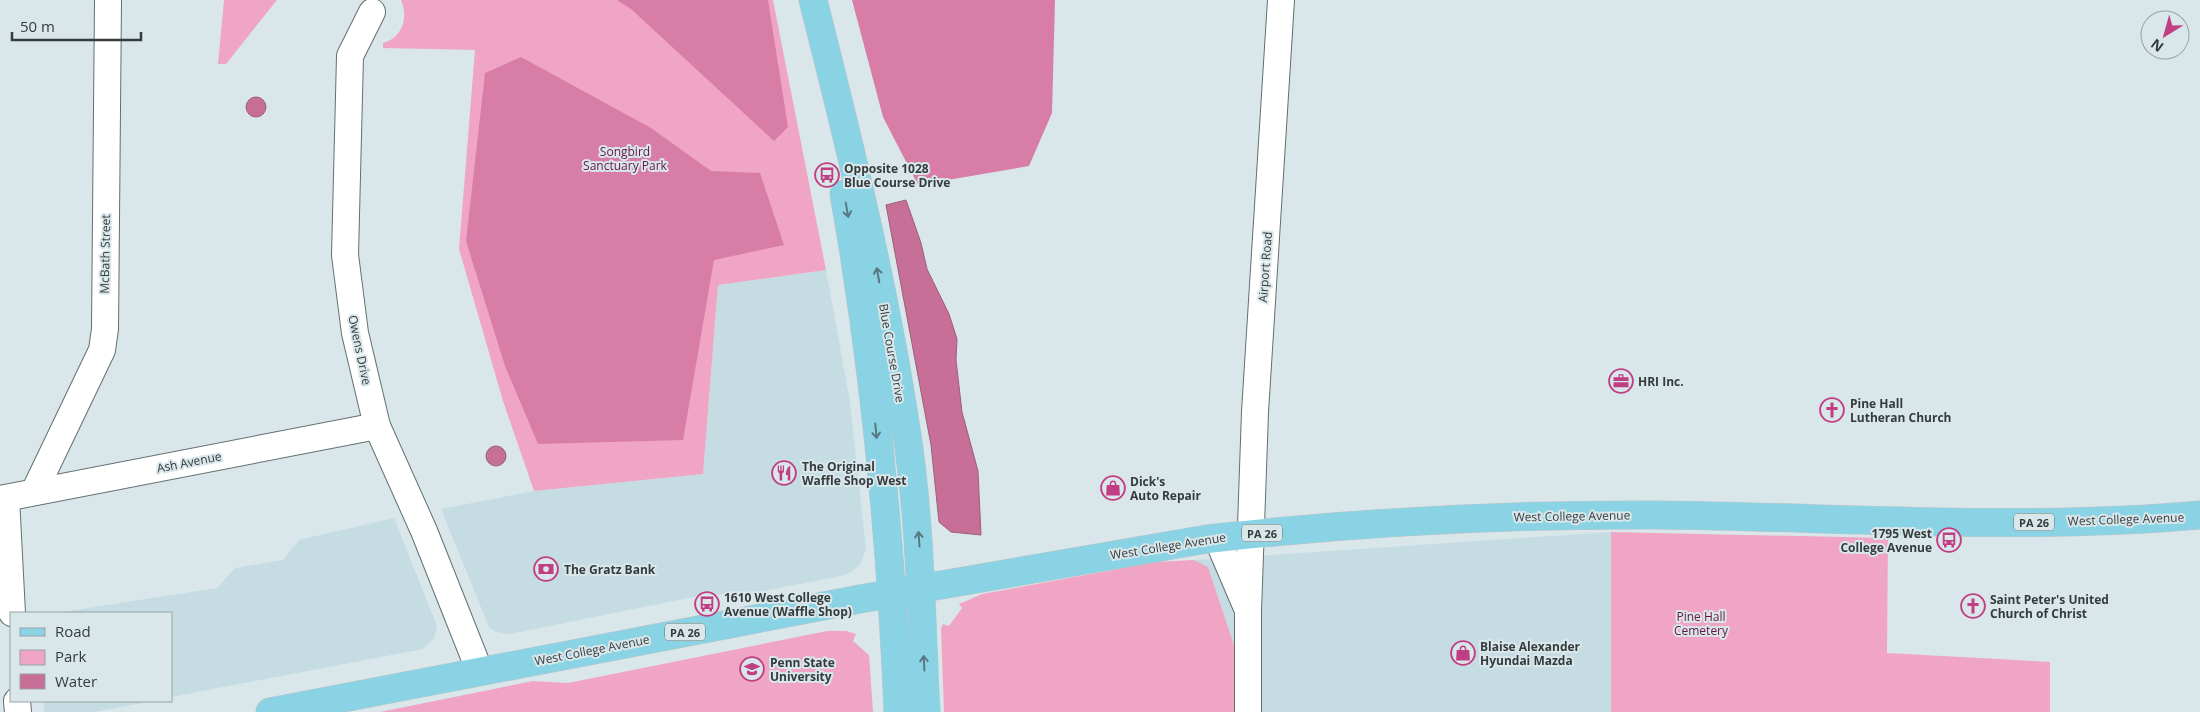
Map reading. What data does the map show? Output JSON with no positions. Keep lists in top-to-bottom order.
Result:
{
  "streets": {
    "main road": ["Blue Course Drive", "West College Avenue", "PA 26"],
    "street": [
      "McBath Street",
      "Airport Road",
      "Owens Drive",
      "Ash Avenue"
    ]
  },
  "crossings": [
    ["McBath Street", "Ash Avenue"],
    ["Airport Road", "West College Avenue"],
    ["Owens Drive", "Ash Avenue"],
    ["Owens Drive", "West College Avenue"],
    ["Blue Course Drive", "West College Avenue"]
  ],
  "parks": ["Songbird Sanctuary Park", "Pine Hall Cemetery"],
  "places": {
    "bus stop": ["Opposite 1028 Blue Course Drive", "1795 West College Avenue", "1610 West College Avenue (Waffle Shop)"],
    "office": ["HRI Inc."],
    "church": ["Pine Hall Lutheran Church", "Saint Peter's United Church of Christ"],
    "restaurant": ["The Original Waffle Shop West"],
    "shop": ["Dick's Auto Repair", "Blaise Alexander Hyundai Mazda"],
    "bank": ["The Gratz Bank"],
    "school or university": ["Penn State University"]
  },
  "legend": ["Road", "Park", "Water"],
  "scale_bar": "50 m",
  "north": "bottom left"
}
